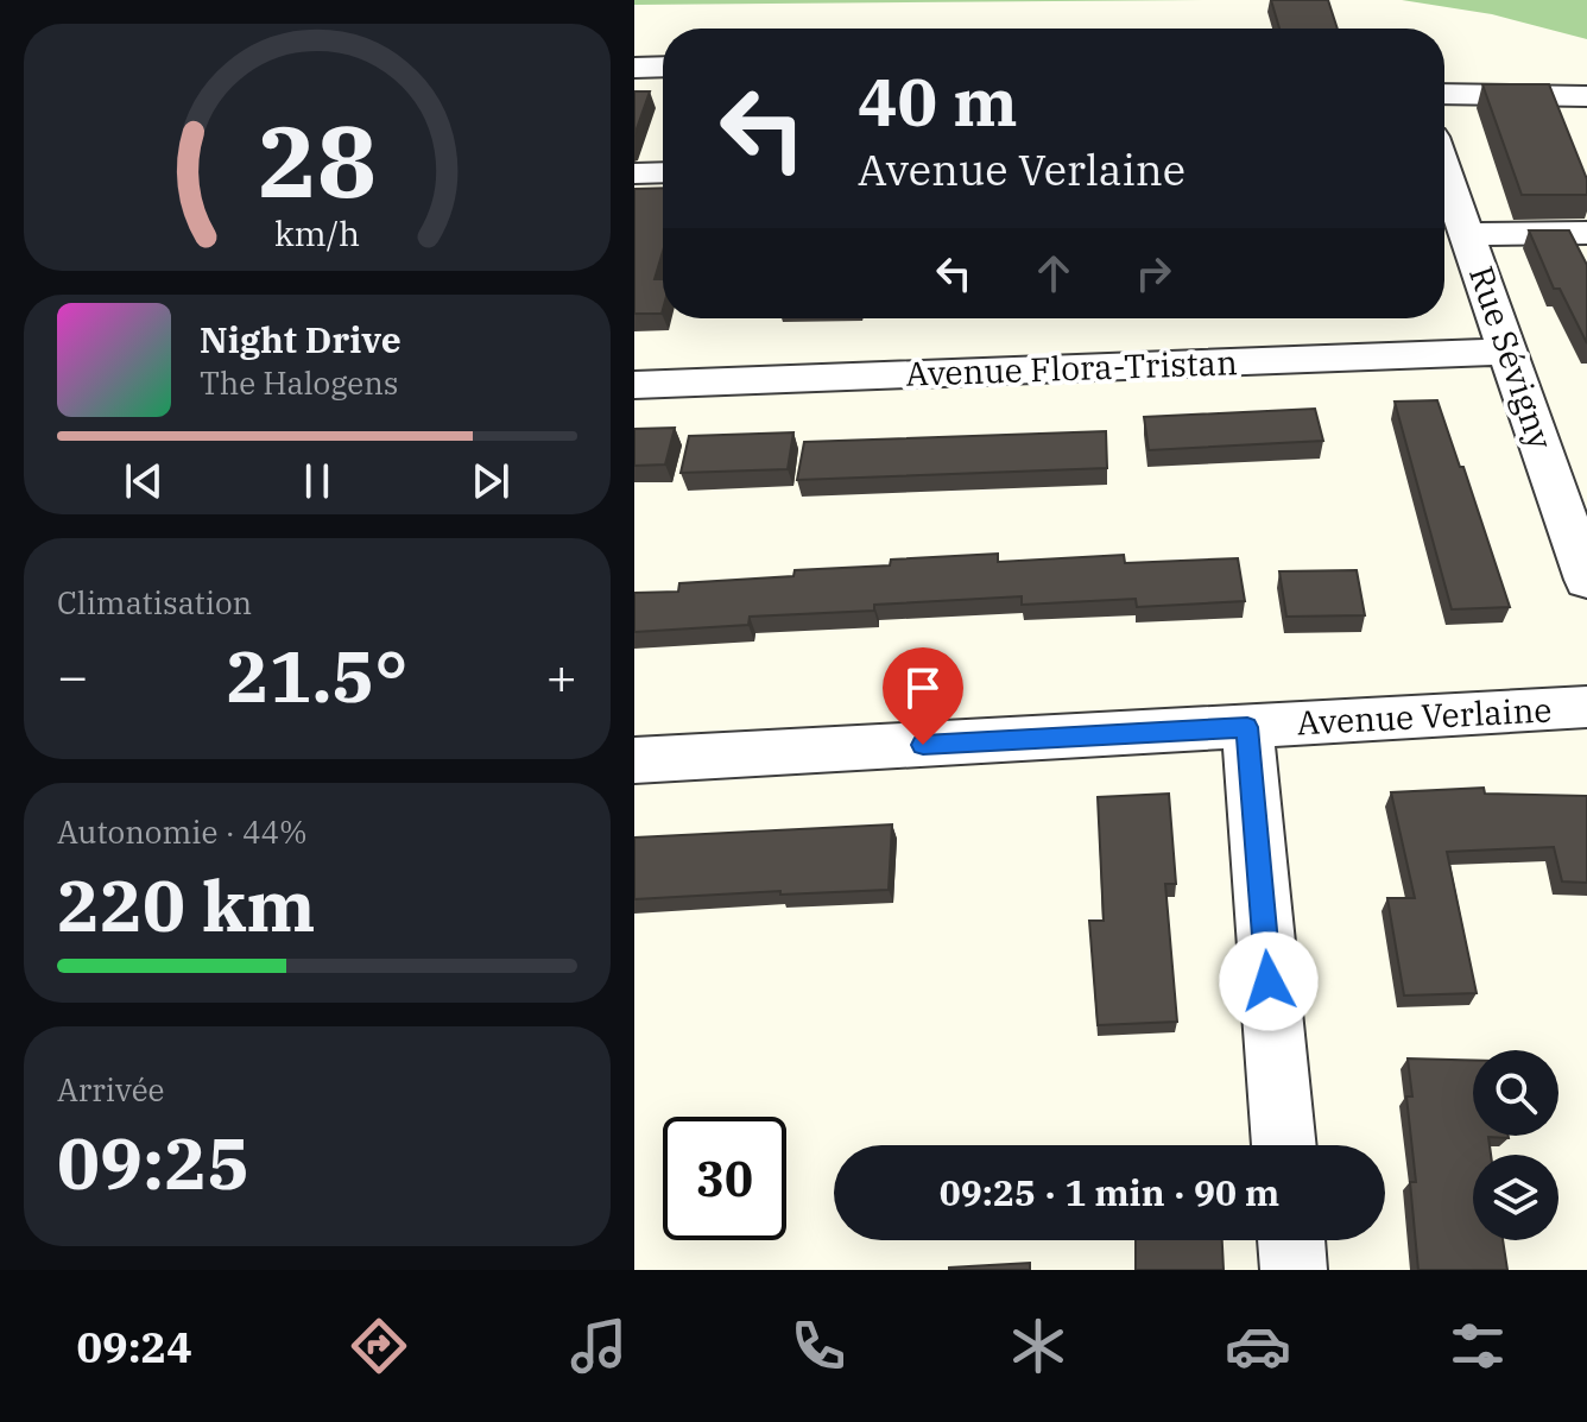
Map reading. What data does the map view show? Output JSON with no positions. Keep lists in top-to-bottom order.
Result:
{
  "streets": {
    "street": ["Rue Sévigny", "Avenue Flora-Tristan", "Avenue Verlaine"]
  },
  "crossings": [
    ["Rue Sévigny", "Avenue Flora-Tristan"]
  ],
  "page": {
    "turn": ["40 m", "Avenue Verlaine"],
    "song": ["Night Drive", "The Halogens"],
    "tile": [
      "Climatisation",
      ["Autonomie · 44%", "220 km"],
      ["Arrivée", "09:25"]
    ],
    "heat": ["−", "21.5°", "+"],
    "limit": "30",
    "trip": "09:25 · 1 min · 90 m",
    "tabs": "09:24",
    "gauge": ["28", "km/h"]
  }
}
